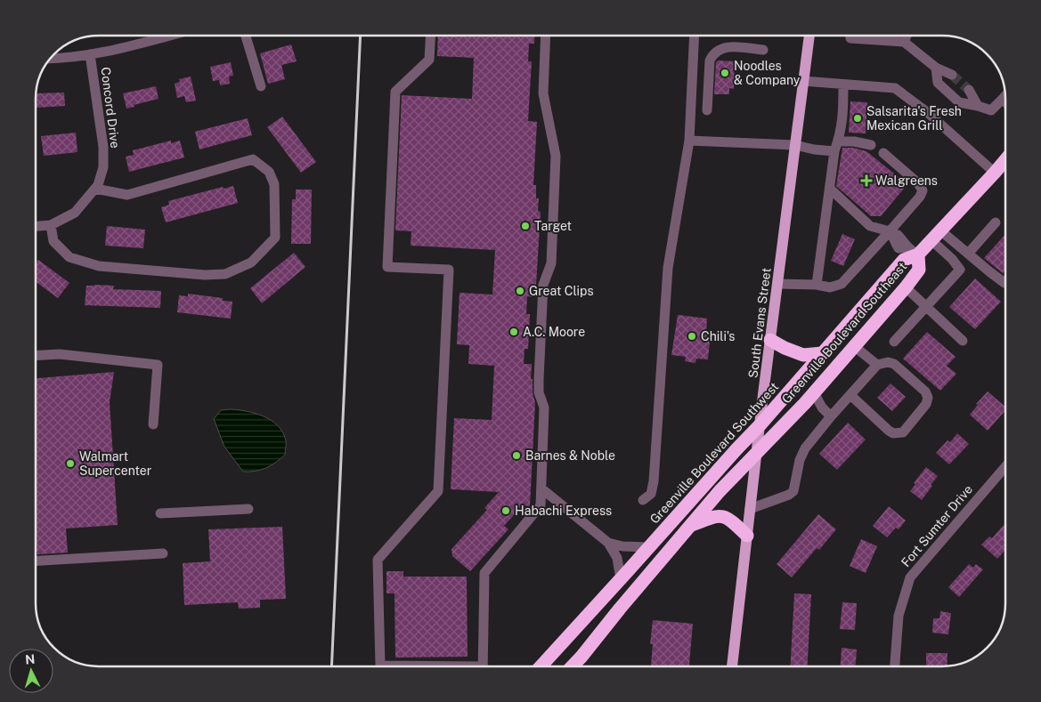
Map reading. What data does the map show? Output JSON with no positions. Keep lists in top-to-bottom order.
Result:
{
  "streets": {
    "highway": ["Greenville Boulevard Southeast", "Greenville Boulevard Southwest"],
    "main road": ["South Evans Street"],
    "street": ["Concord Drive", "Fort Sumter Drive"]
  },
  "crossings": [
    ["South Evans Street", "Greenville Boulevard Southeast"],
    ["South Evans Street", "Greenville Boulevard Southwest"],
    ["Greenville Boulevard Southeast", "Greenville Boulevard Southwest"]
  ],
  "places": {
    "other": [
      "Noodles & Company",
      "Salsarita's Fresh Mexican Grill",
      "Target",
      "Great Clips",
      "A.C. Moore",
      "Chili's",
      "Barnes & Noble",
      "Walmart Supercenter",
      "Habachi Express"
    ],
    "health": ["Walgreens"]
  },
  "north": "top"
}
